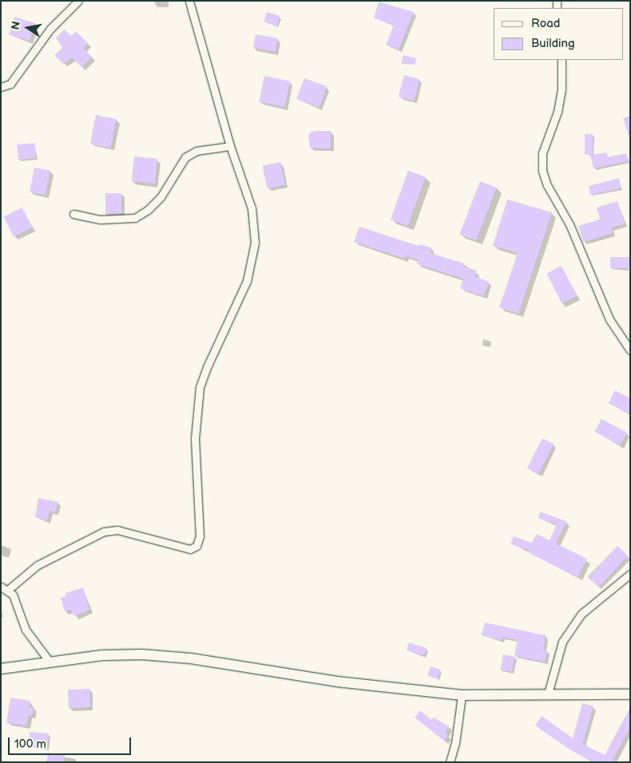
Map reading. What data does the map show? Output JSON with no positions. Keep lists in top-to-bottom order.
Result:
{
  "legend": ["Road", "Building"],
  "scale_bar": "100 m",
  "north": "left"
}
